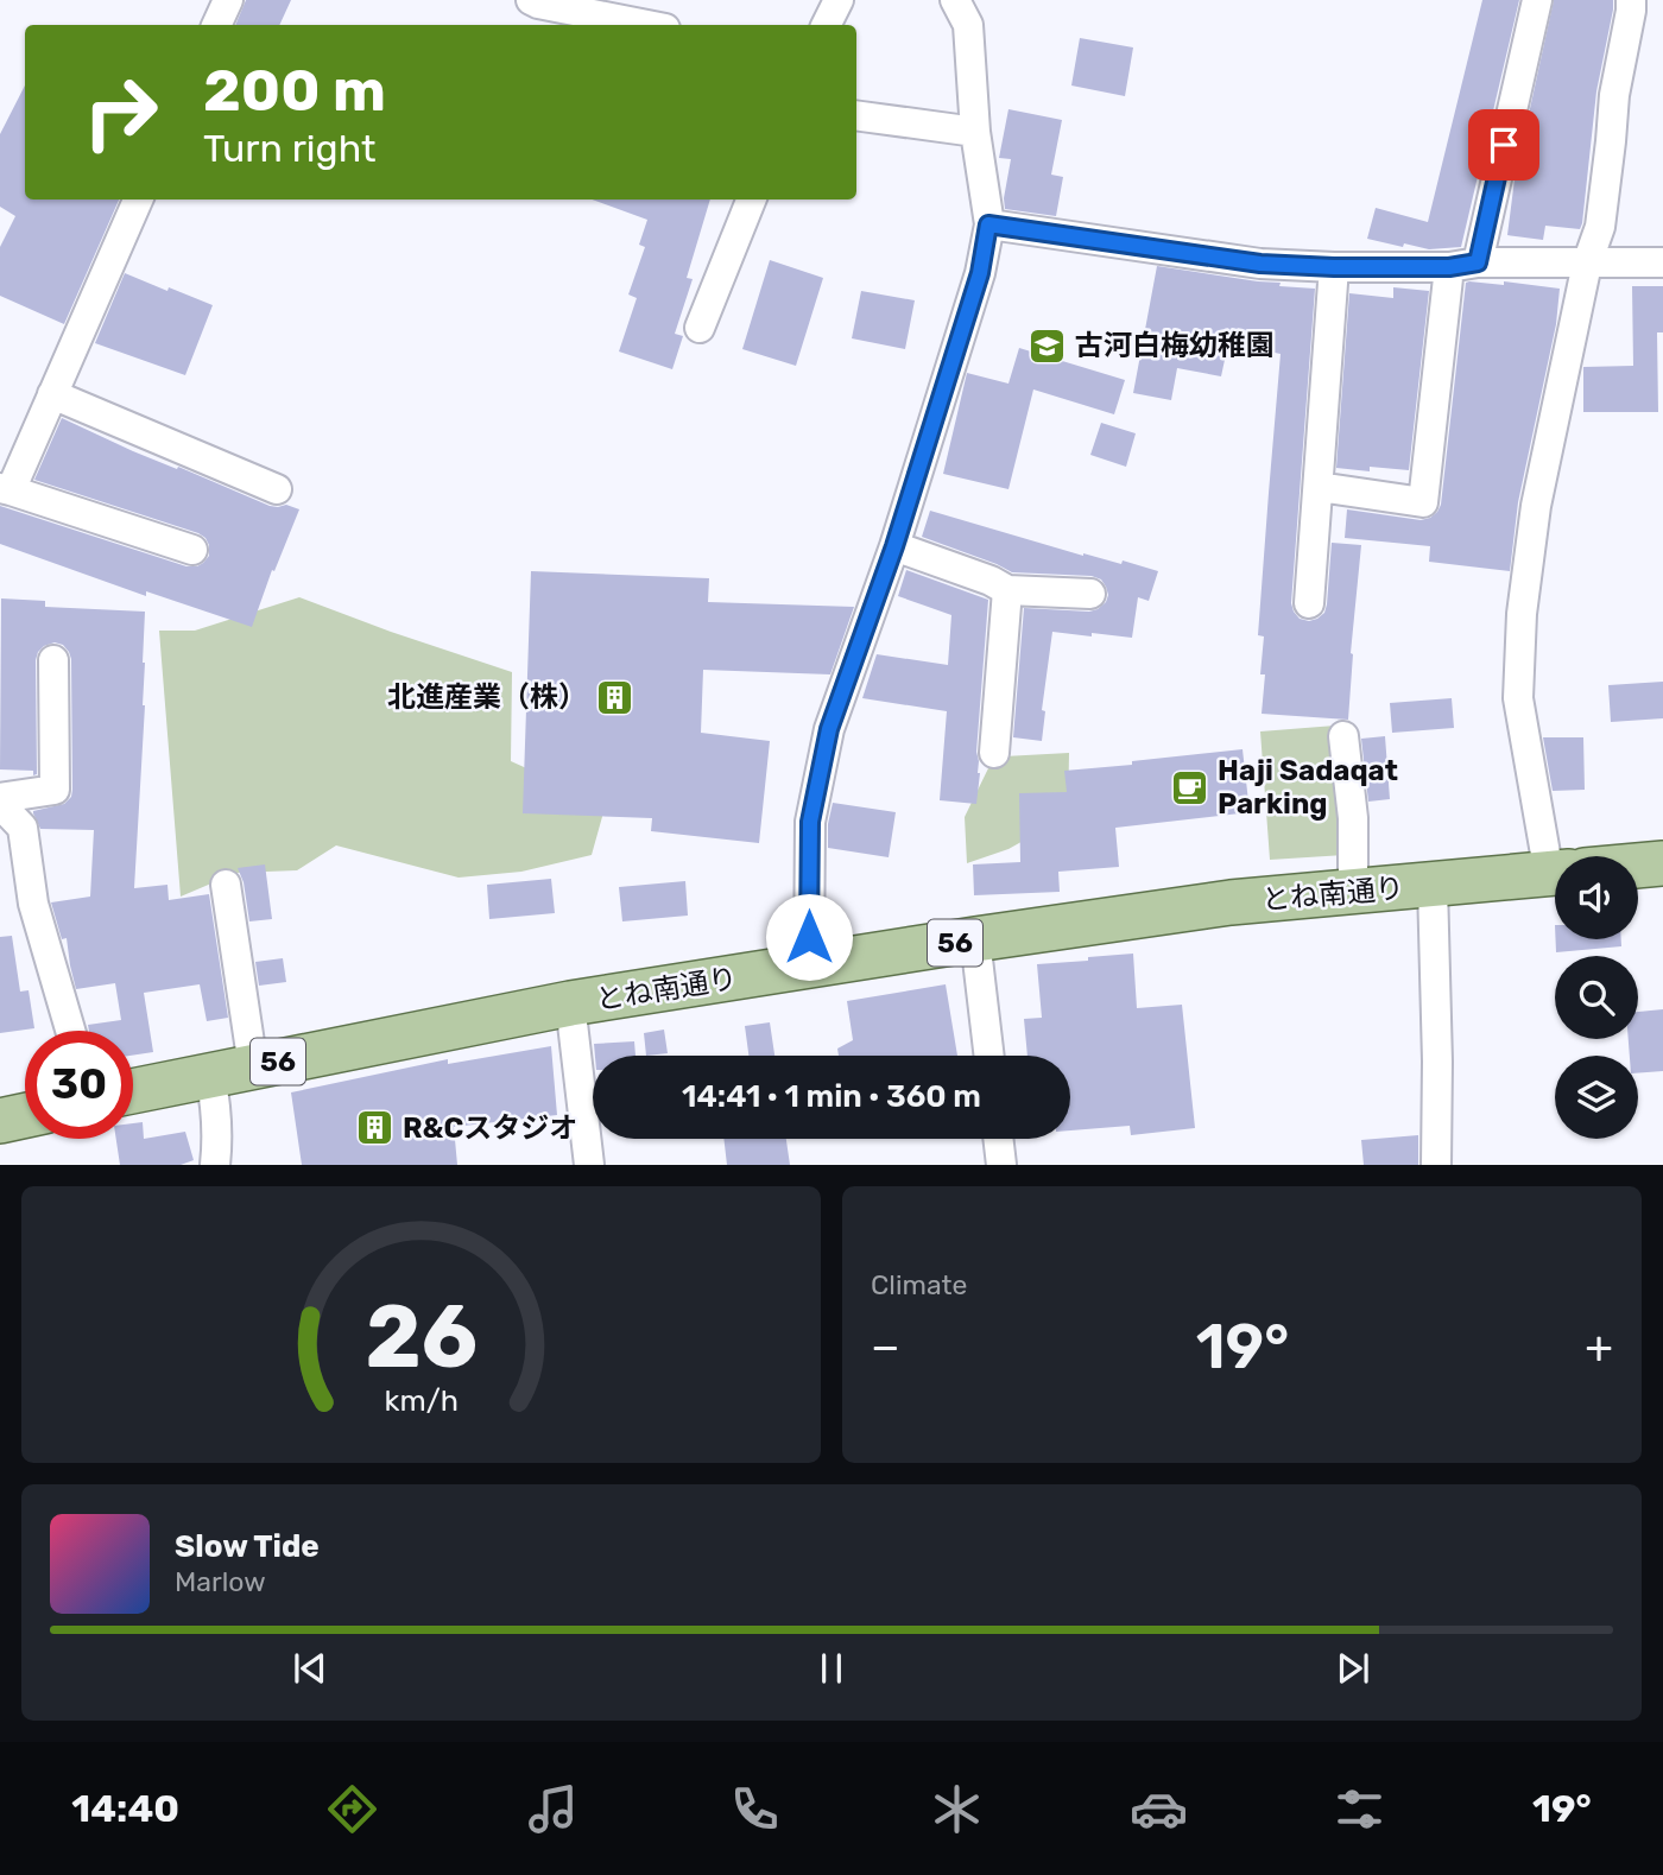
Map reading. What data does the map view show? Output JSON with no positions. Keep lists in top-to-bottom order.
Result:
{
  "streets": {
    "main road": ["とね南通り", "56"]
  },
  "places": {
    "school or university": ["古河白梅幼稚園"],
    "building": ["北進産業（株）", "R&Cスタジオ"],
    "cafe": ["Haji Sadaqat Parking"]
  },
  "page": {
    "turn": ["200 m", "Turn right"],
    "limit": "30",
    "trip": "14:41 · 1 min · 360 m",
    "tile": "Climate",
    "heat": ["−", "19°", "+"],
    "song": ["Slow Tide", "Marlow"],
    "tabs": ["14:40", "19°"],
    "gauge": ["26", "km/h"]
  }
}
